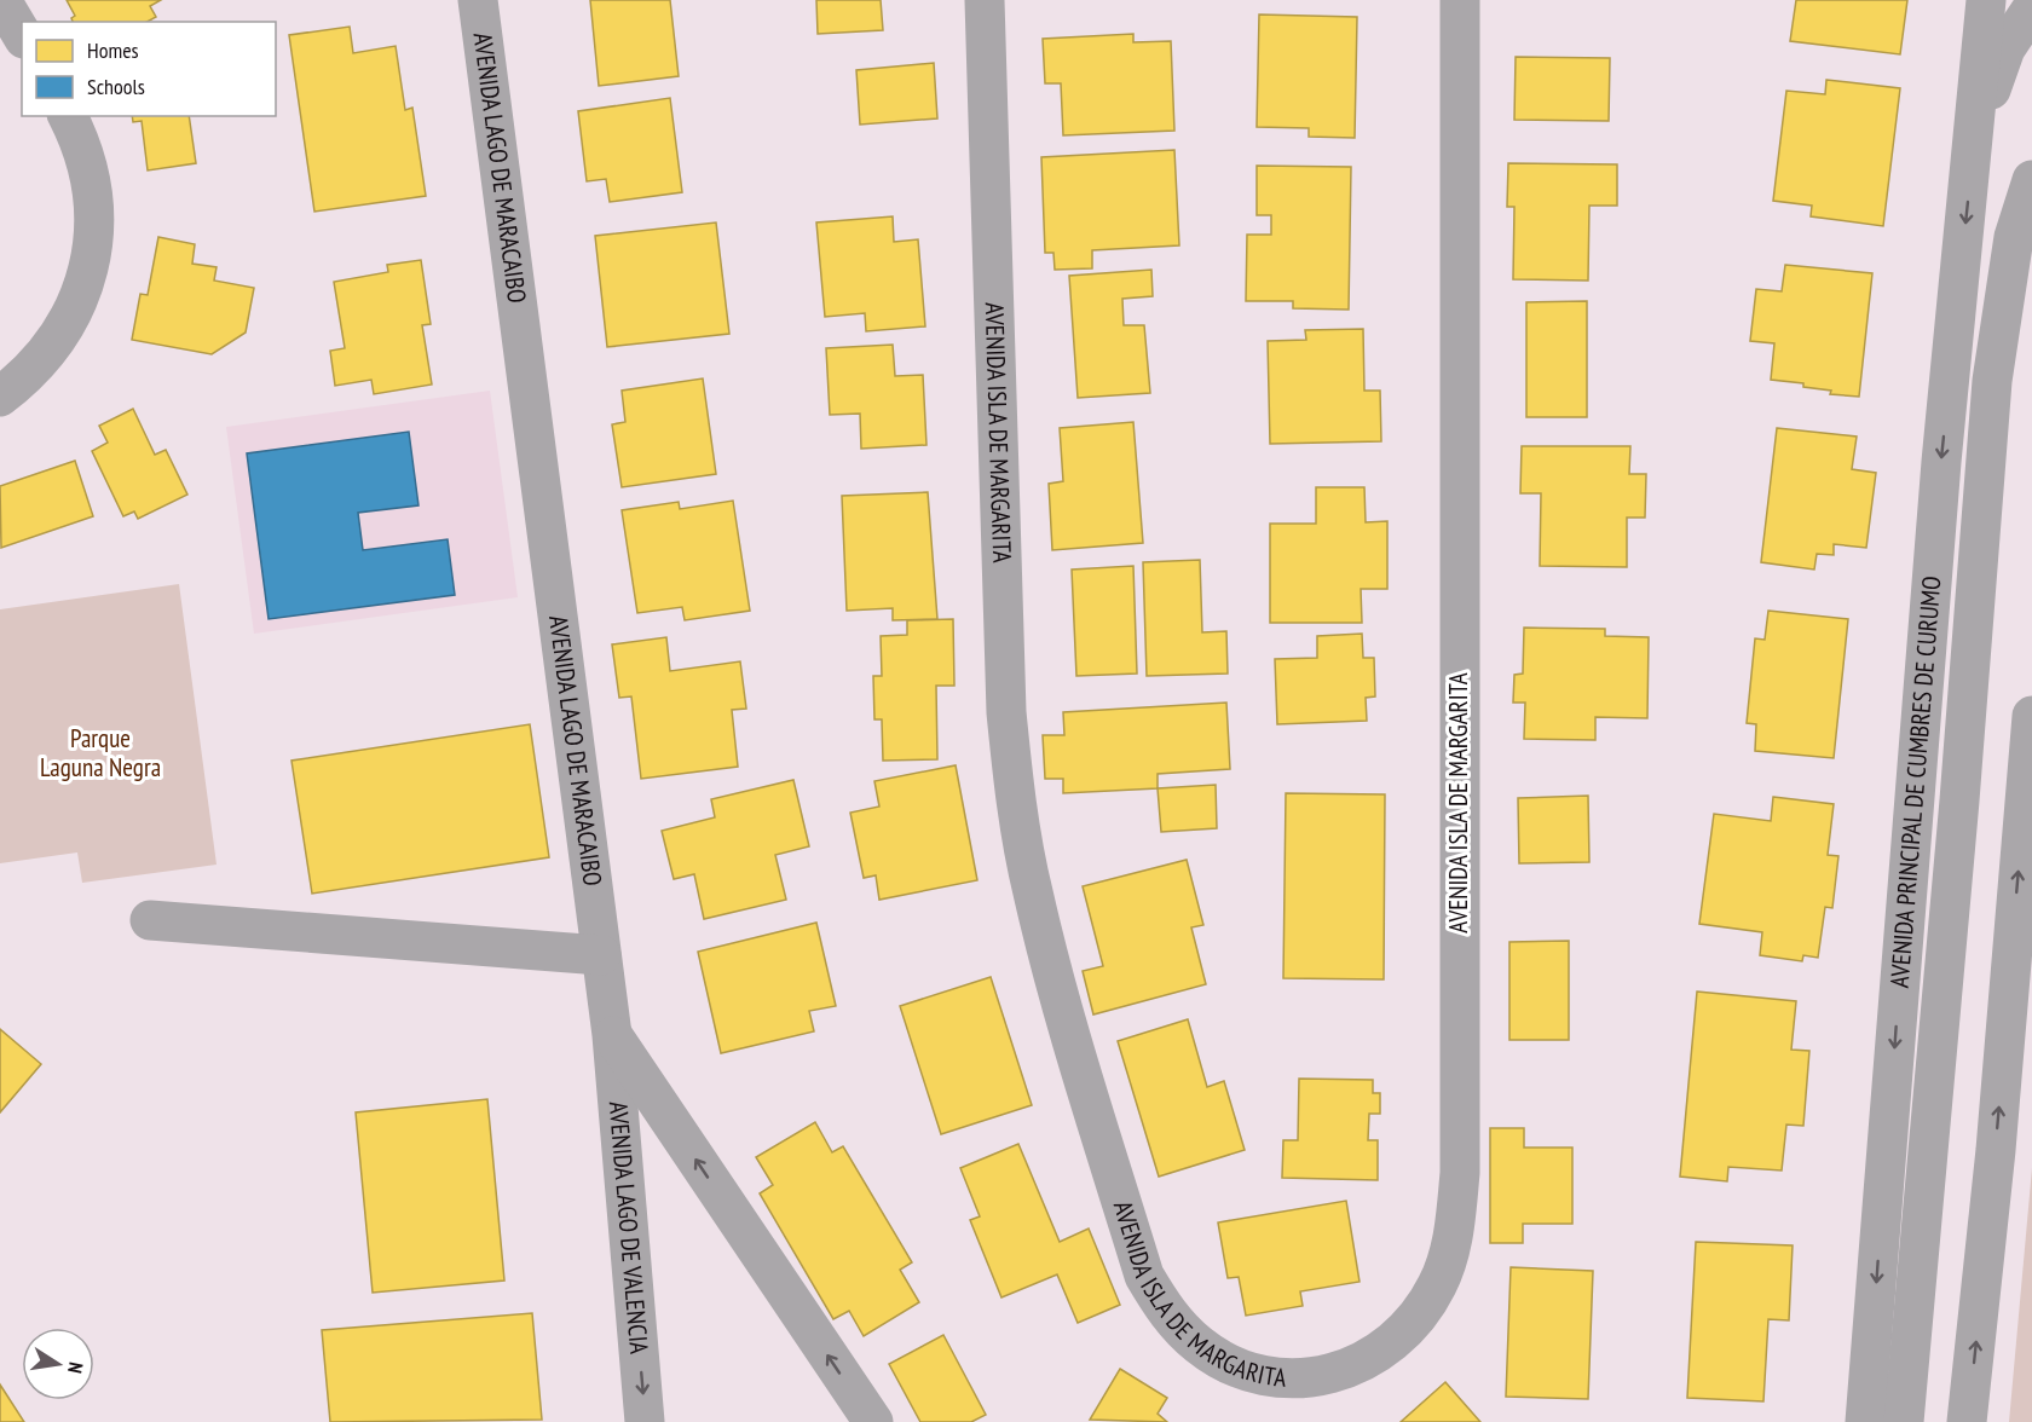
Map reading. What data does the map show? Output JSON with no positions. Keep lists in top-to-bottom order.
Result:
{
  "streets": {
    "street": [
      "AVENIDA LAGO DE MARACAIBO",
      "AVENIDA ISLA DE MARGARITA",
      "AVENIDA PRINCIPAL DE CUMBRES DE CURUMO",
      "AVENIDA LAGO DE VALENCIA"
    ]
  },
  "crossings": [
    ["AVENIDA LAGO DE MARACAIBO", "AVENIDA LAGO DE VALENCIA"]
  ],
  "one_way": ["AVENIDA LAGO DE VALENCIA"],
  "parks": ["Parque Laguna Negra"],
  "legend": ["Homes", "Schools"],
  "north": "right"
}
